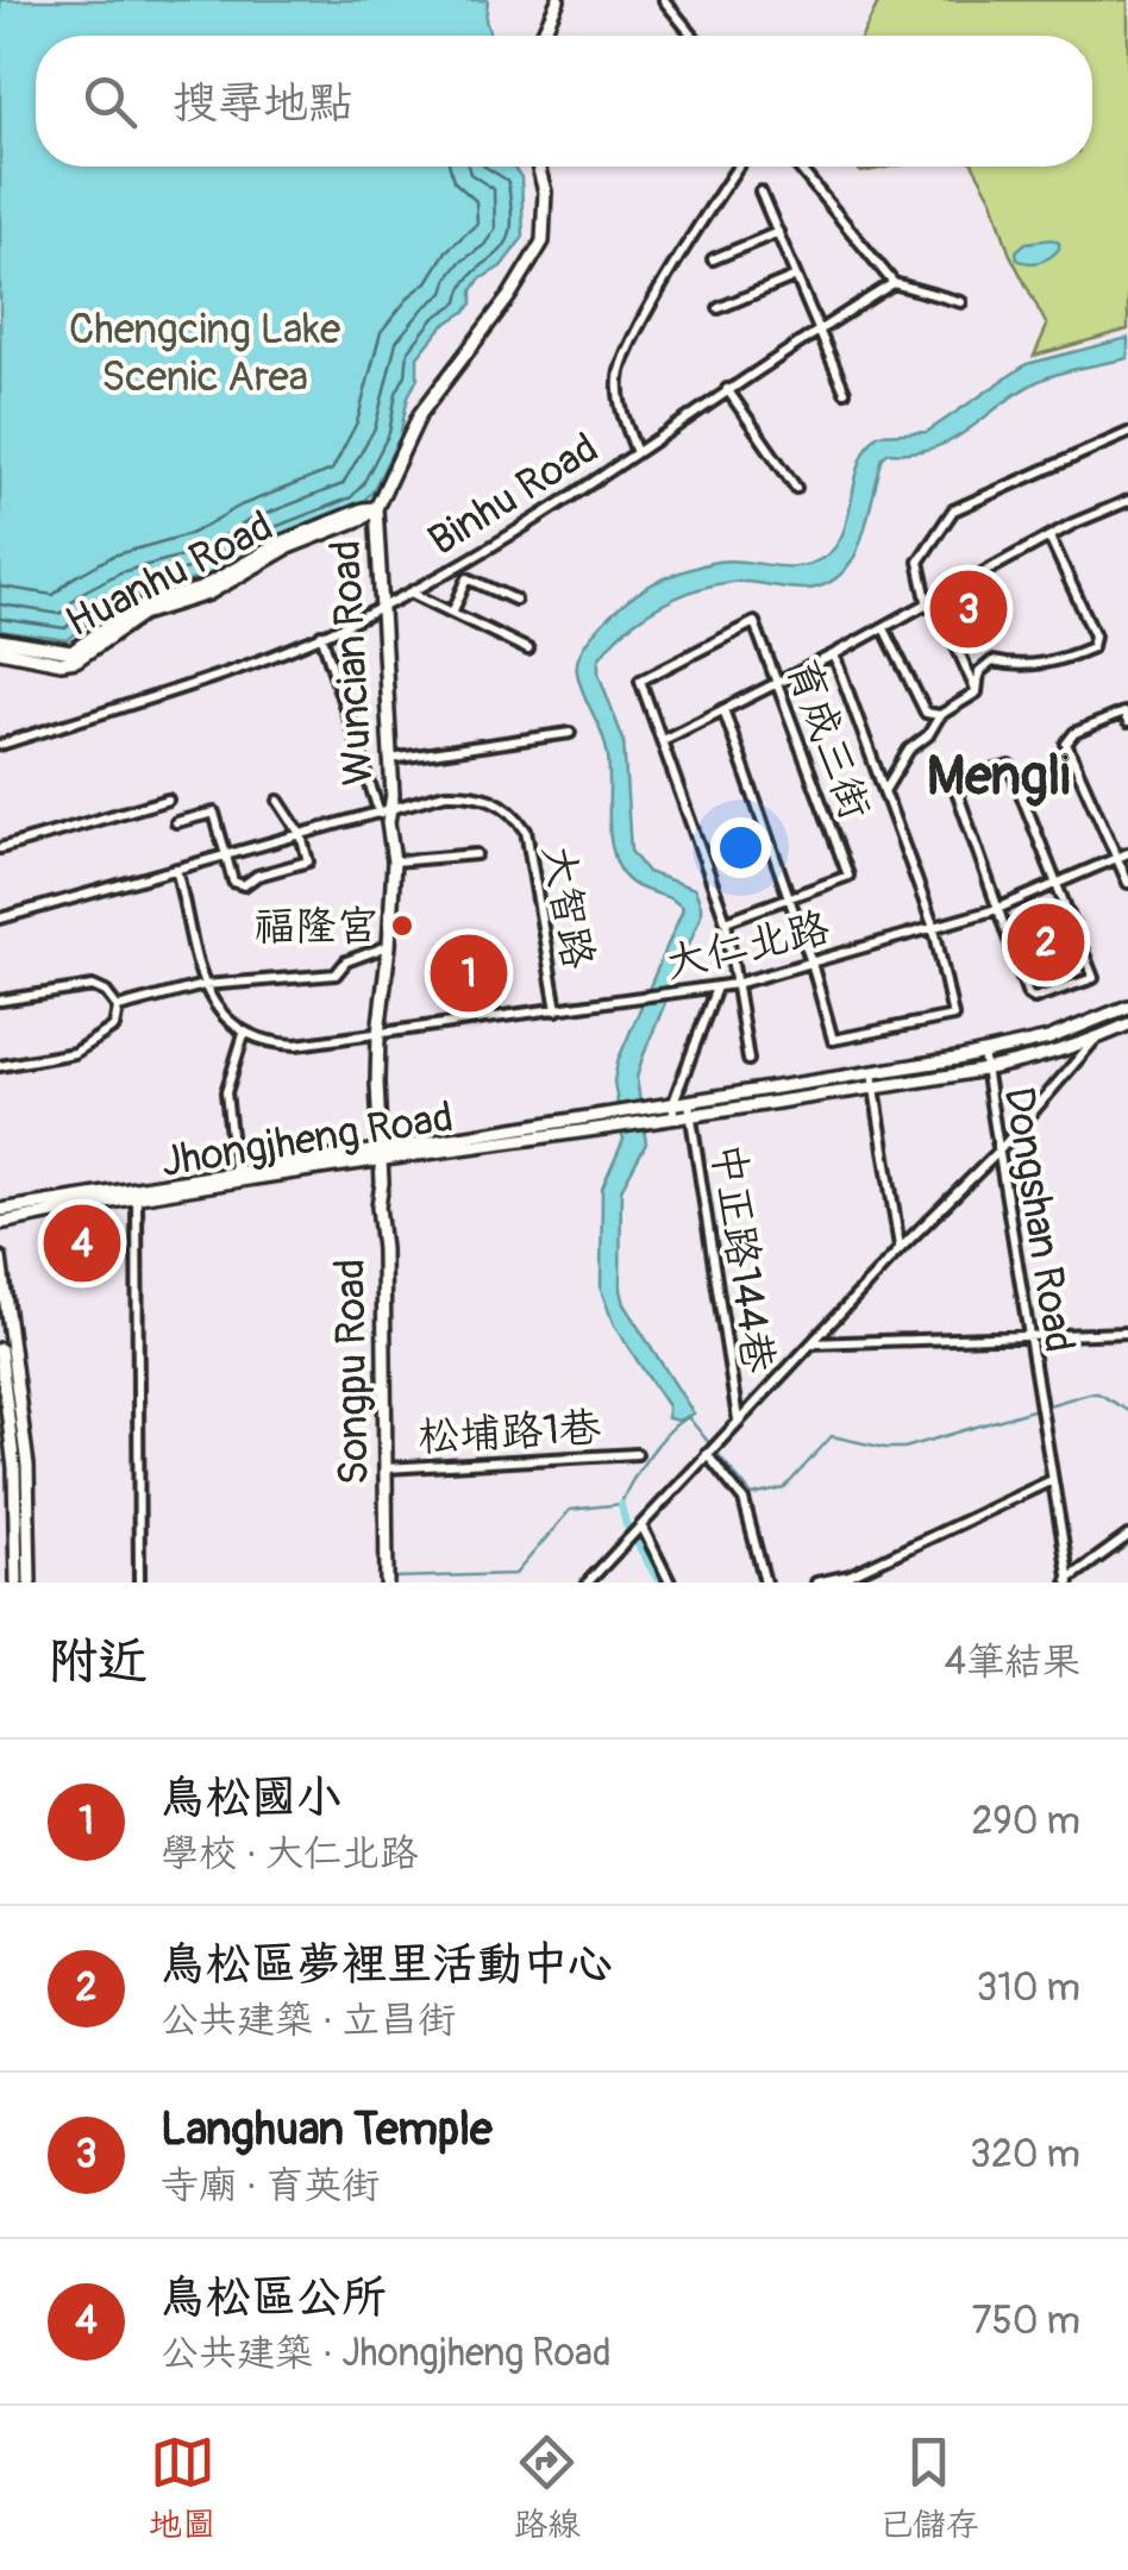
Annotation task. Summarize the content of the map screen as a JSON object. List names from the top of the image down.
{
  "streets": {
    "street": [
      "Binhu Road",
      "Huanhu Road",
      "Wuncian Road",
      "育成三街",
      "大智路",
      "大仁北路",
      "Jhongjheng Road",
      "Dongshan Road",
      "中正路144巷",
      "Songpu Road",
      "松埔路1巷"
    ]
  },
  "crossings": [
    ["Binhu Road", "Wuncian Road"],
    ["Huanhu Road", "Wuncian Road"],
    ["Wuncian Road", "大智路"],
    ["Wuncian Road", "大仁北路"],
    ["Wuncian Road", "Jhongjheng Road"],
    ["Wuncian Road", "Songpu Road"],
    ["大智路", "大仁北路"],
    ["Jhongjheng Road", "Songpu Road"],
    ["Songpu Road", "松埔路1巷"]
  ],
  "districts": ["Mengli"],
  "parks": ["Chengcing Lake Scenic Area"],
  "places": ["福隆宮"],
  "page": {
    "search": "搜尋地點",
    "pins": [
      "3",
      "2",
      "1",
      "4"
    ],
    "heading": ["附近", "4筆結果"],
    "list": [
      {
        "mark": "1",
        "name": "鳥松國小",
        "note": "學校 · 大仁北路",
        "value": "290 m"
      },
      {
        "mark": "2",
        "name": "鳥松區夢裡里活動中心",
        "note": "公共建築 · 立昌街",
        "value": "310 m"
      },
      {
        "mark": "3",
        "name": "Langhuan Temple",
        "note": "寺廟 · 育英街",
        "value": "320 m"
      },
      {
        "mark": "4",
        "name": "鳥松區公所",
        "note": "公共建築 · Jhongjheng Road",
        "value": "750 m"
      }
    ],
    "nav": ["地圖", "路線", "已儲存"]
  }
}
